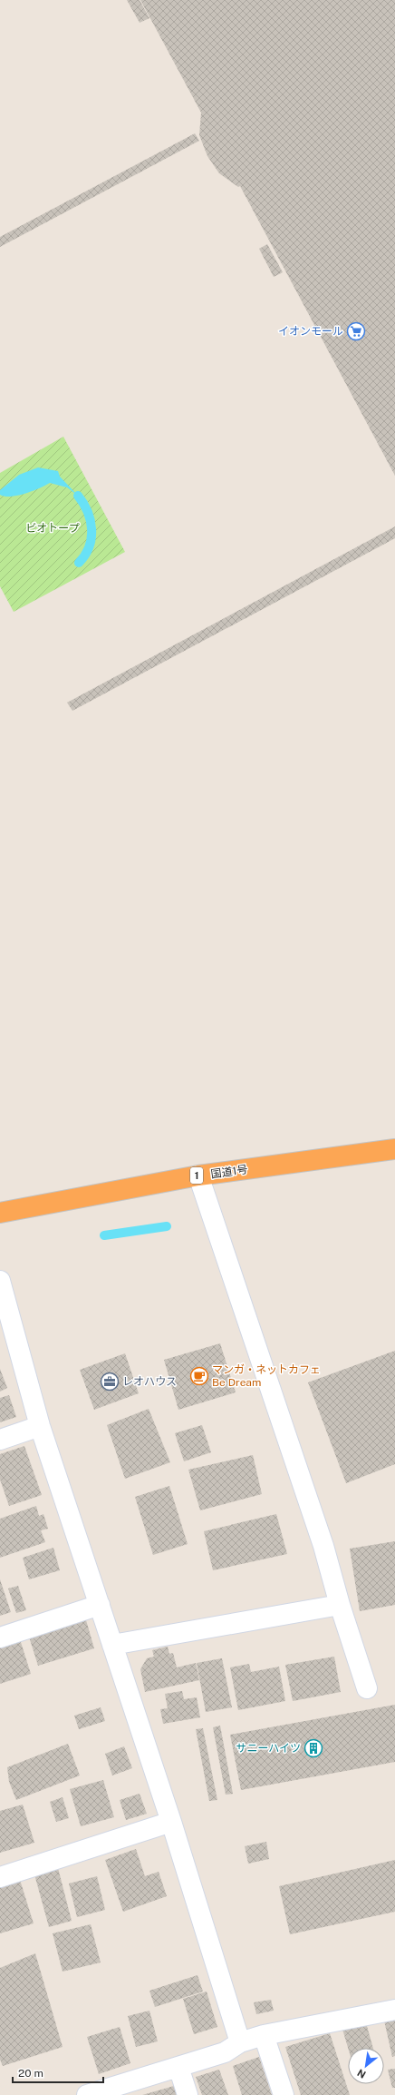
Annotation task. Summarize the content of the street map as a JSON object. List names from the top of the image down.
{
  "streets": {
    "highway": ["国道1号", "1"]
  },
  "parks": ["ビオトープ"],
  "places": {
    "supermarket": ["イオンモール"],
    "cafe": ["マンガ・ネットカフェ Be Dream"],
    "office": ["レオハウス"],
    "building": ["サニーハイツ"]
  },
  "scale_bar": "20 m",
  "north": "bottom left"
}
